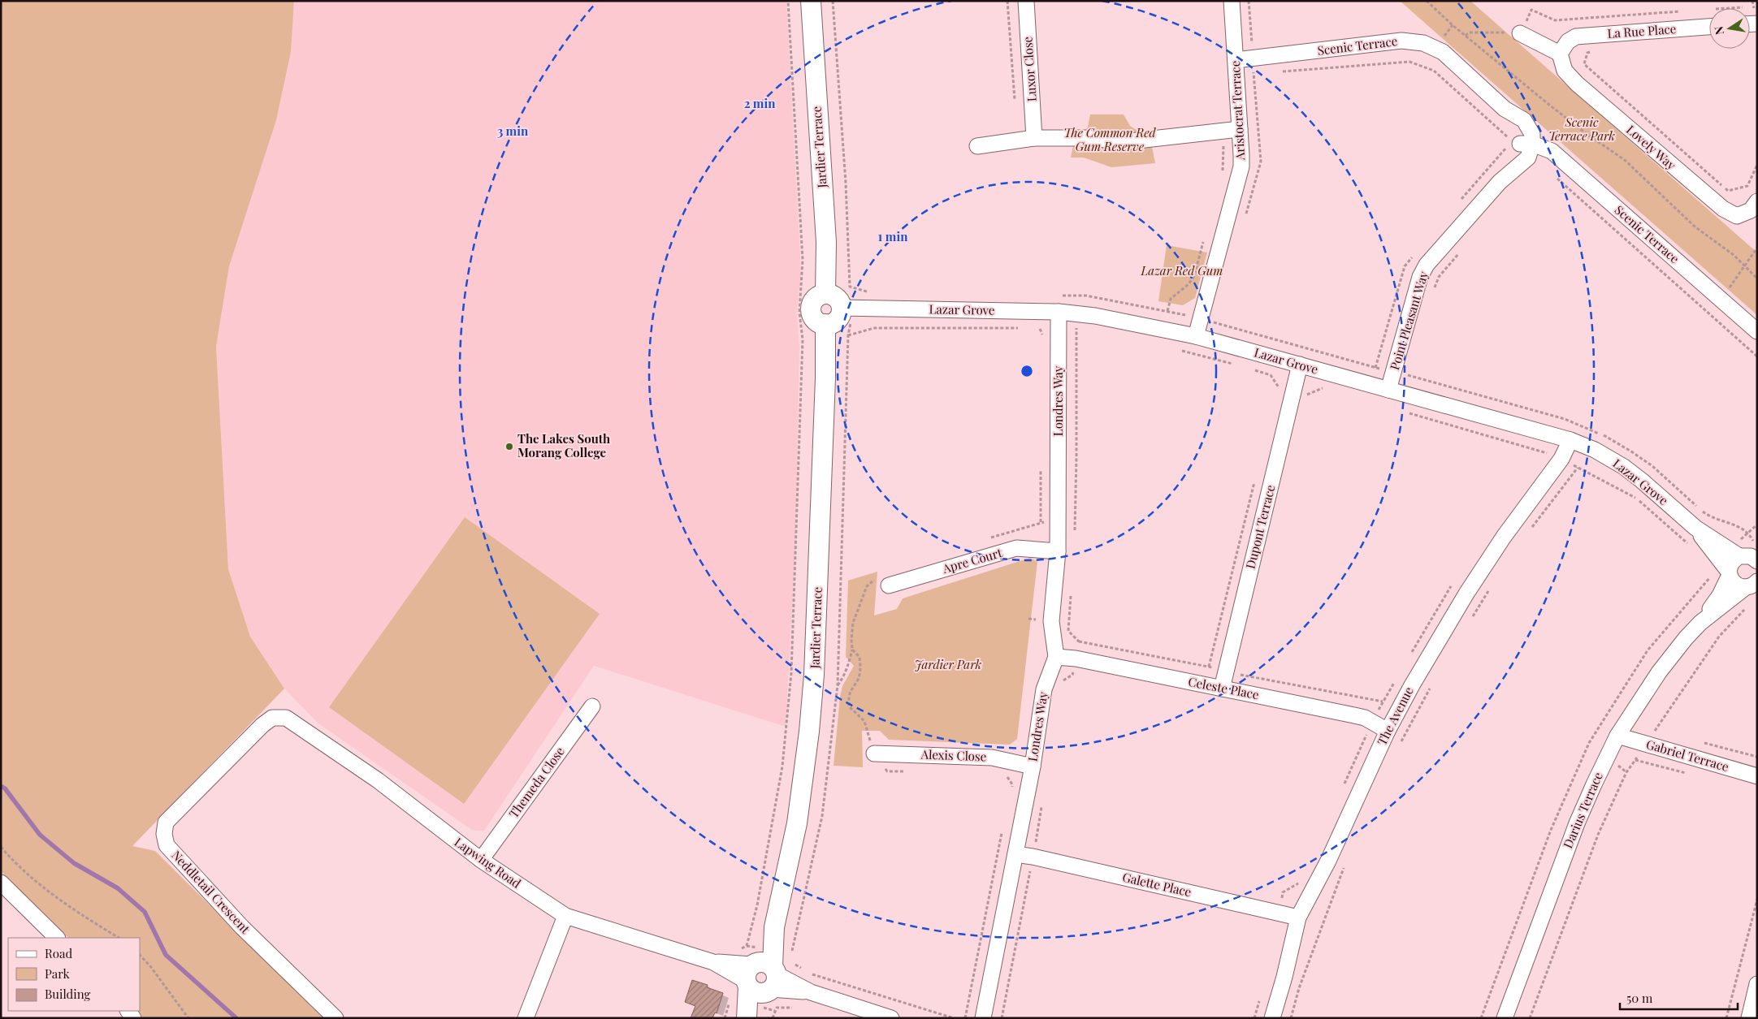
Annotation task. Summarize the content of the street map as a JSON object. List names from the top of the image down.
{
  "streets": {
    "street": [
      "La Rue Place",
      "Scenic Terrace",
      "Luxor Close",
      "Aristocrat Terrace",
      "Jardier Terrace",
      "Lovely Way",
      "Lazar Grove",
      "Point Pleasant Way",
      "Londres Way",
      "Dupont Terrace",
      "Apre Court",
      "Celeste Place",
      "The Avenue",
      "Alexis Close",
      "Gabriel Terrace",
      "Themeda Close",
      "Darius Terrace",
      "Lapwing Road",
      "Galette Place",
      "Neddletail Crescent"
    ]
  },
  "crossings": [
    ["La Rue Place", "Lovely Way"],
    ["Scenic Terrace", "Aristocrat Terrace"],
    ["Scenic Terrace", "Point Pleasant Way"],
    ["Aristocrat Terrace", "Lazar Grove"],
    ["Jardier Terrace", "Lazar Grove"],
    ["Jardier Terrace", "Lapwing Road"],
    ["Lazar Grove", "Point Pleasant Way"],
    ["Lazar Grove", "Londres Way"],
    ["Lazar Grove", "Dupont Terrace"],
    ["Lazar Grove", "The Avenue"],
    ["Lazar Grove", "Darius Terrace"],
    ["Londres Way", "Apre Court"],
    ["Londres Way", "Celeste Place"],
    ["Londres Way", "Alexis Close"],
    ["Londres Way", "Galette Place"],
    ["Dupont Terrace", "Celeste Place"],
    ["Celeste Place", "The Avenue"],
    ["The Avenue", "Galette Place"],
    ["Gabriel Terrace", "Darius Terrace"],
    ["Themeda Close", "Lapwing Road"],
    ["Lapwing Road", "Neddletail Crescent"]
  ],
  "parks": [
    "Scenic Terrace Park",
    "The Common Red Gum Reserve",
    "Lazar Red Gum",
    "Jardier Park"
  ],
  "places": ["The Lakes South Morang College"],
  "legend": ["Road", "Park", "Building"],
  "scale_bar": "50 m",
  "north": "left",
  "rings": ["2 min", "3 min", "1 min"]
}
